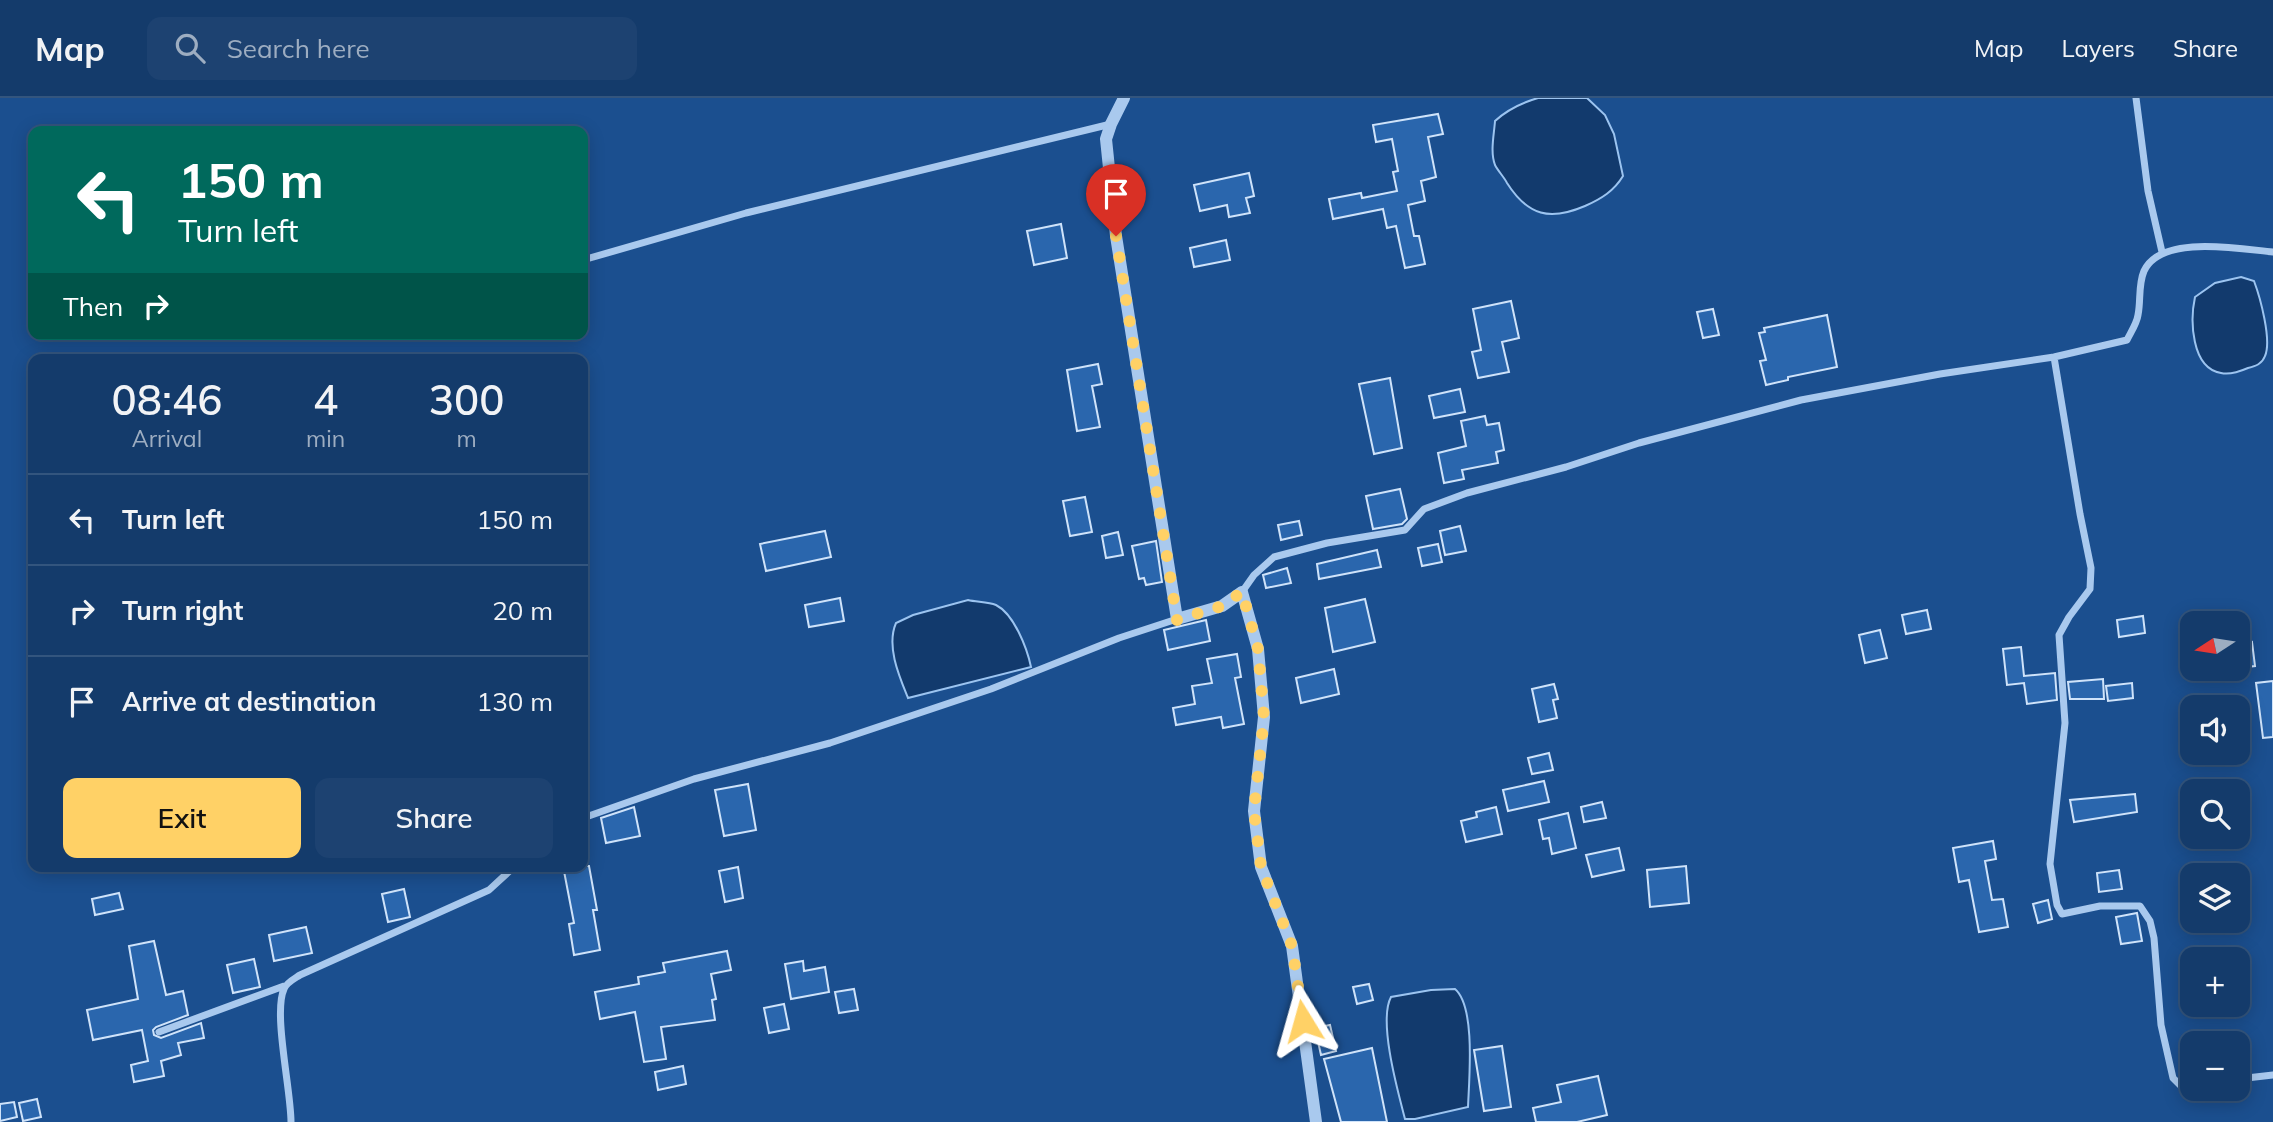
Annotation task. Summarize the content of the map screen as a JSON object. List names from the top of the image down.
{
  "north": "left",
  "page": {
    "header": "Map",
    "search": "Search here",
    "nav": ["Map", "Layers", "Share"],
    "turn": ["150 m", "Turn left"],
    "then": "Then",
    "eta": [
      "08:46",
      "Arrival",
      "4",
      "min",
      "300",
      "m"
    ],
    "list": [
      {
        "name": "Turn left",
        "value": "150 m"
      },
      {
        "name": "Turn right",
        "value": "20 m"
      },
      {
        "name": "Arrive at destination",
        "value": "130 m"
      }
    ],
    "map_buttons": ["+", "−"],
    "buttons": ["Exit", "Share"]
  }
}
